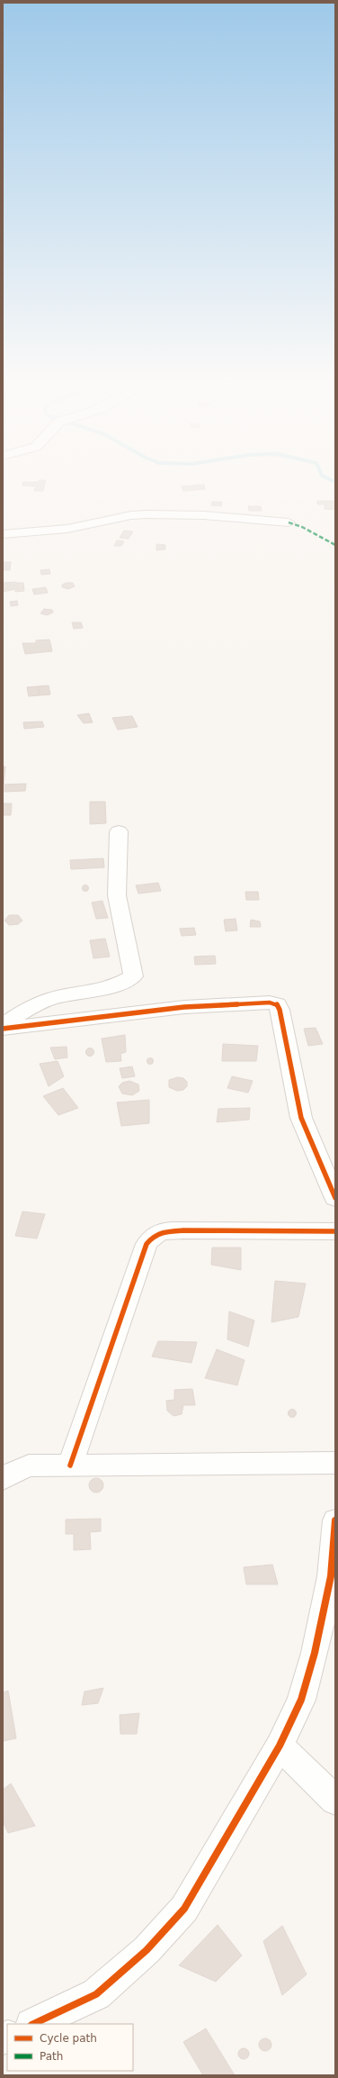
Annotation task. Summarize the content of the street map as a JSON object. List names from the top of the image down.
{
  "legend": ["Cycle path", "Path"]
}
